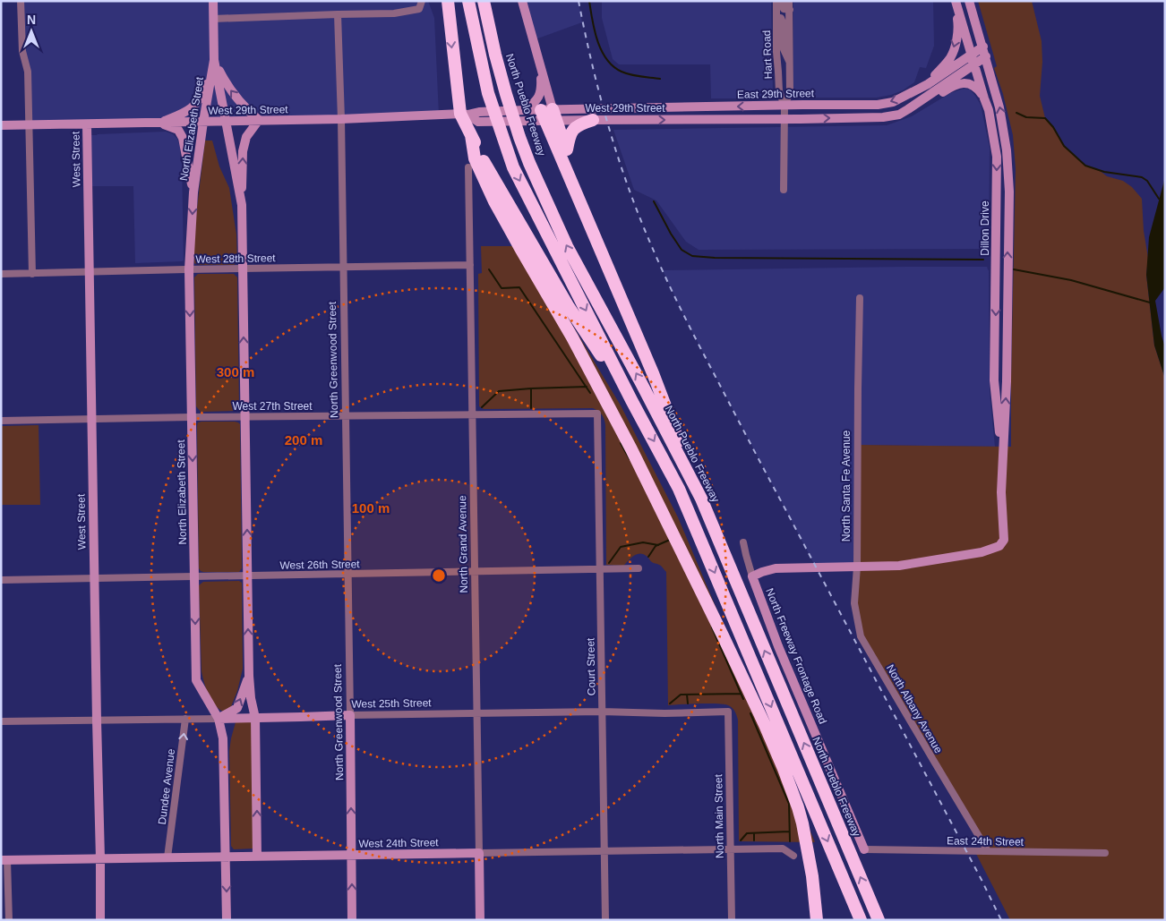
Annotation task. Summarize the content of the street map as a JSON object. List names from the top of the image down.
{
  "streets": {
    "highway": ["North Pueblo Freeway"],
    "main road": [
      "East 29th Street",
      "West 29th Street",
      "North Elizabeth Street",
      "West Street",
      "Dillon Drive",
      "North Greenwood Street",
      "North Grand Avenue",
      "North Freeway Frontage Road",
      "West 25th Street",
      "West 24th Street"
    ],
    "street": [
      "Hart Road",
      "West 28th Street",
      "West 27th Street",
      "North Santa Fe Avenue",
      "West 26th Street",
      "Court Street",
      "North Albany Avenue",
      "Dundee Avenue",
      "North Main Street",
      "East 24th Street"
    ]
  },
  "crossings": [
    ["Hart Road", "East 29th Street"],
    ["Hart Road", "West 29th Street"],
    ["East 29th Street", "West 29th Street"],
    ["East 29th Street", "Dillon Drive"],
    ["West 29th Street", "North Elizabeth Street"],
    ["West 29th Street", "West Street"],
    ["West 29th Street", "North Greenwood Street"],
    ["North Elizabeth Street", "West 28th Street"],
    ["North Elizabeth Street", "West 27th Street"],
    ["North Elizabeth Street", "West 26th Street"],
    ["North Elizabeth Street", "West 25th Street"],
    ["North Elizabeth Street", "West 24th Street"],
    ["West Street", "West 28th Street"],
    ["West Street", "West 27th Street"],
    ["West Street", "West 26th Street"],
    ["West Street", "West 25th Street"],
    ["West Street", "West 24th Street"],
    ["Dillon Drive", "North Santa Fe Avenue"],
    ["Dillon Drive", "North Albany Avenue"],
    ["West 28th Street", "North Greenwood Street"],
    ["West 28th Street", "North Grand Avenue"],
    ["North Greenwood Street", "West 27th Street"],
    ["North Greenwood Street", "West 26th Street"],
    ["North Greenwood Street", "West 25th Street"],
    ["North Greenwood Street", "West 24th Street"],
    ["West 27th Street", "North Grand Avenue"],
    ["West 27th Street", "Court Street"],
    ["North Santa Fe Avenue", "North Albany Avenue"],
    ["North Grand Avenue", "West 26th Street"],
    ["North Grand Avenue", "West 25th Street"],
    ["North Grand Avenue", "West 24th Street"],
    ["West 26th Street", "Court Street"],
    ["North Freeway Frontage Road", "East 24th Street"],
    ["Court Street", "West 25th Street"],
    ["Court Street", "West 24th Street"],
    ["West 25th Street", "Dundee Avenue"],
    ["West 25th Street", "North Main Street"],
    ["North Albany Avenue", "East 24th Street"],
    ["Dundee Avenue", "West 24th Street"],
    ["North Main Street", "West 24th Street"]
  ],
  "one_way": ["Dundee Avenue"],
  "north": "top",
  "rings": ["300 m", "200 m", "100 m"]
}
